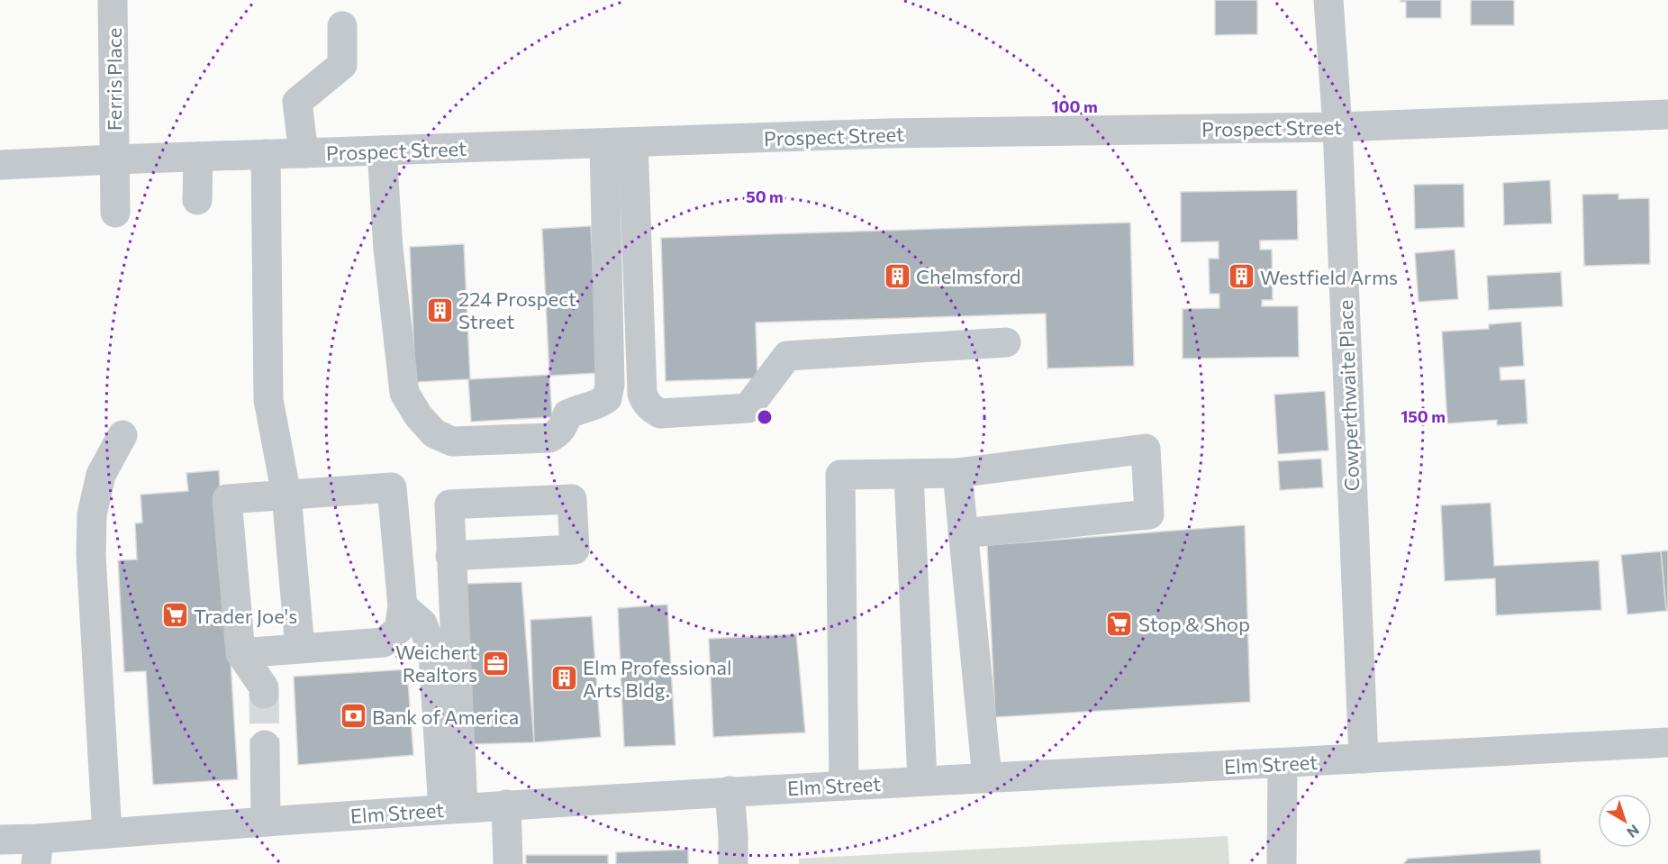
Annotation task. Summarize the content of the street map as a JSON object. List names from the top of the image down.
{
  "streets": {
    "street": [
      "Ferris Place",
      "Prospect Street",
      "Cowperthwaite Place",
      "Elm Street"
    ]
  },
  "crossings": [
    ["Ferris Place", "Prospect Street"],
    ["Prospect Street", "Cowperthwaite Place"],
    ["Cowperthwaite Place", "Elm Street"]
  ],
  "places": {
    "building": [
      "Chelmsford",
      "Westfield Arms",
      "224 Prospect Street",
      "Elm Professional Arts Bldg."
    ],
    "supermarket": ["Trader Joe's", "Stop & Shop"],
    "office": ["Weichert Realtors"],
    "bank": ["Bank of America"]
  },
  "north": "bottom right",
  "rings": ["100 m", "50 m", "150 m"]
}
